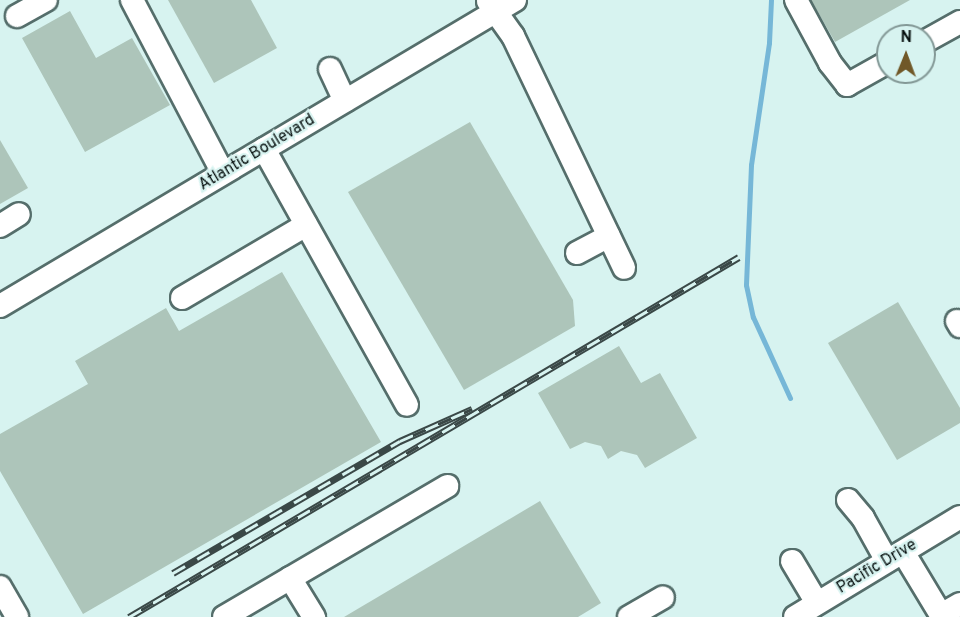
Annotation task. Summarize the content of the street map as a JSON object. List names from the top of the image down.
{
  "streets": {
    "street": ["Atlantic Boulevard", "Pacific Drive"]
  },
  "north": "top"
}
